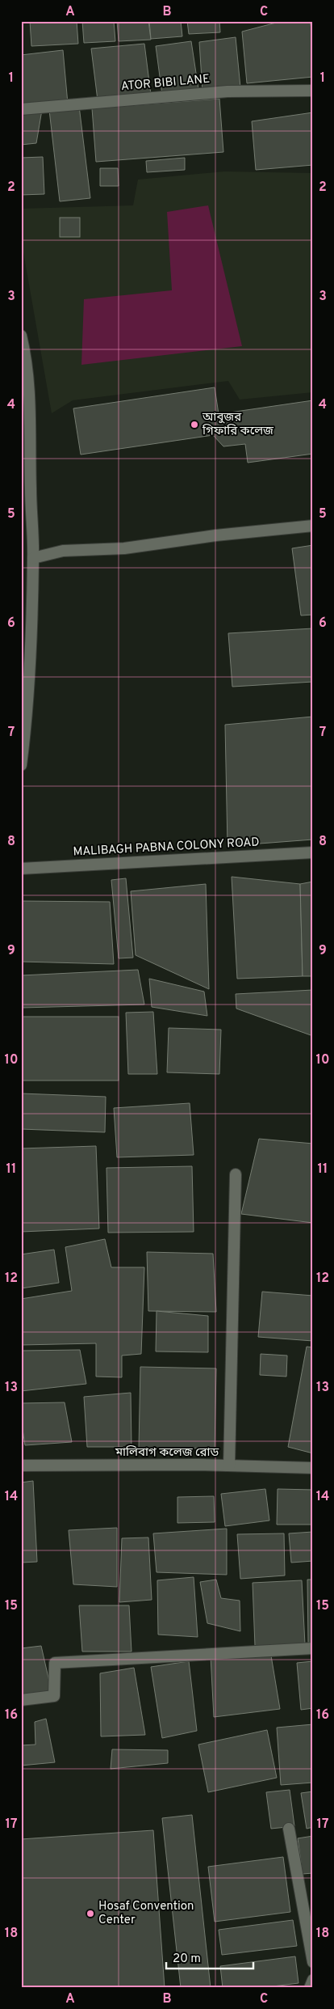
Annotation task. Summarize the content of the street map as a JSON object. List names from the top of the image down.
{
  "streets": {
    "street": ["ATOR BIBI LANE", "MALIBAGH PABNA COLONY ROAD", "মালিবাগ কলেজ রোড"]
  },
  "places": ["আবুজর গিফারি কলেজ", "Hosaf Convention Center"],
  "scale_bar": "20 m",
  "grid": {
    "columns": ["A", "B", "C"],
    "rows": [
      "1",
      "2",
      "3",
      "4",
      "5",
      "6",
      "7",
      "8",
      "9",
      "10",
      "11",
      "12",
      "13",
      "14",
      "15",
      "16",
      "17",
      "18"
    ]
  }
}
